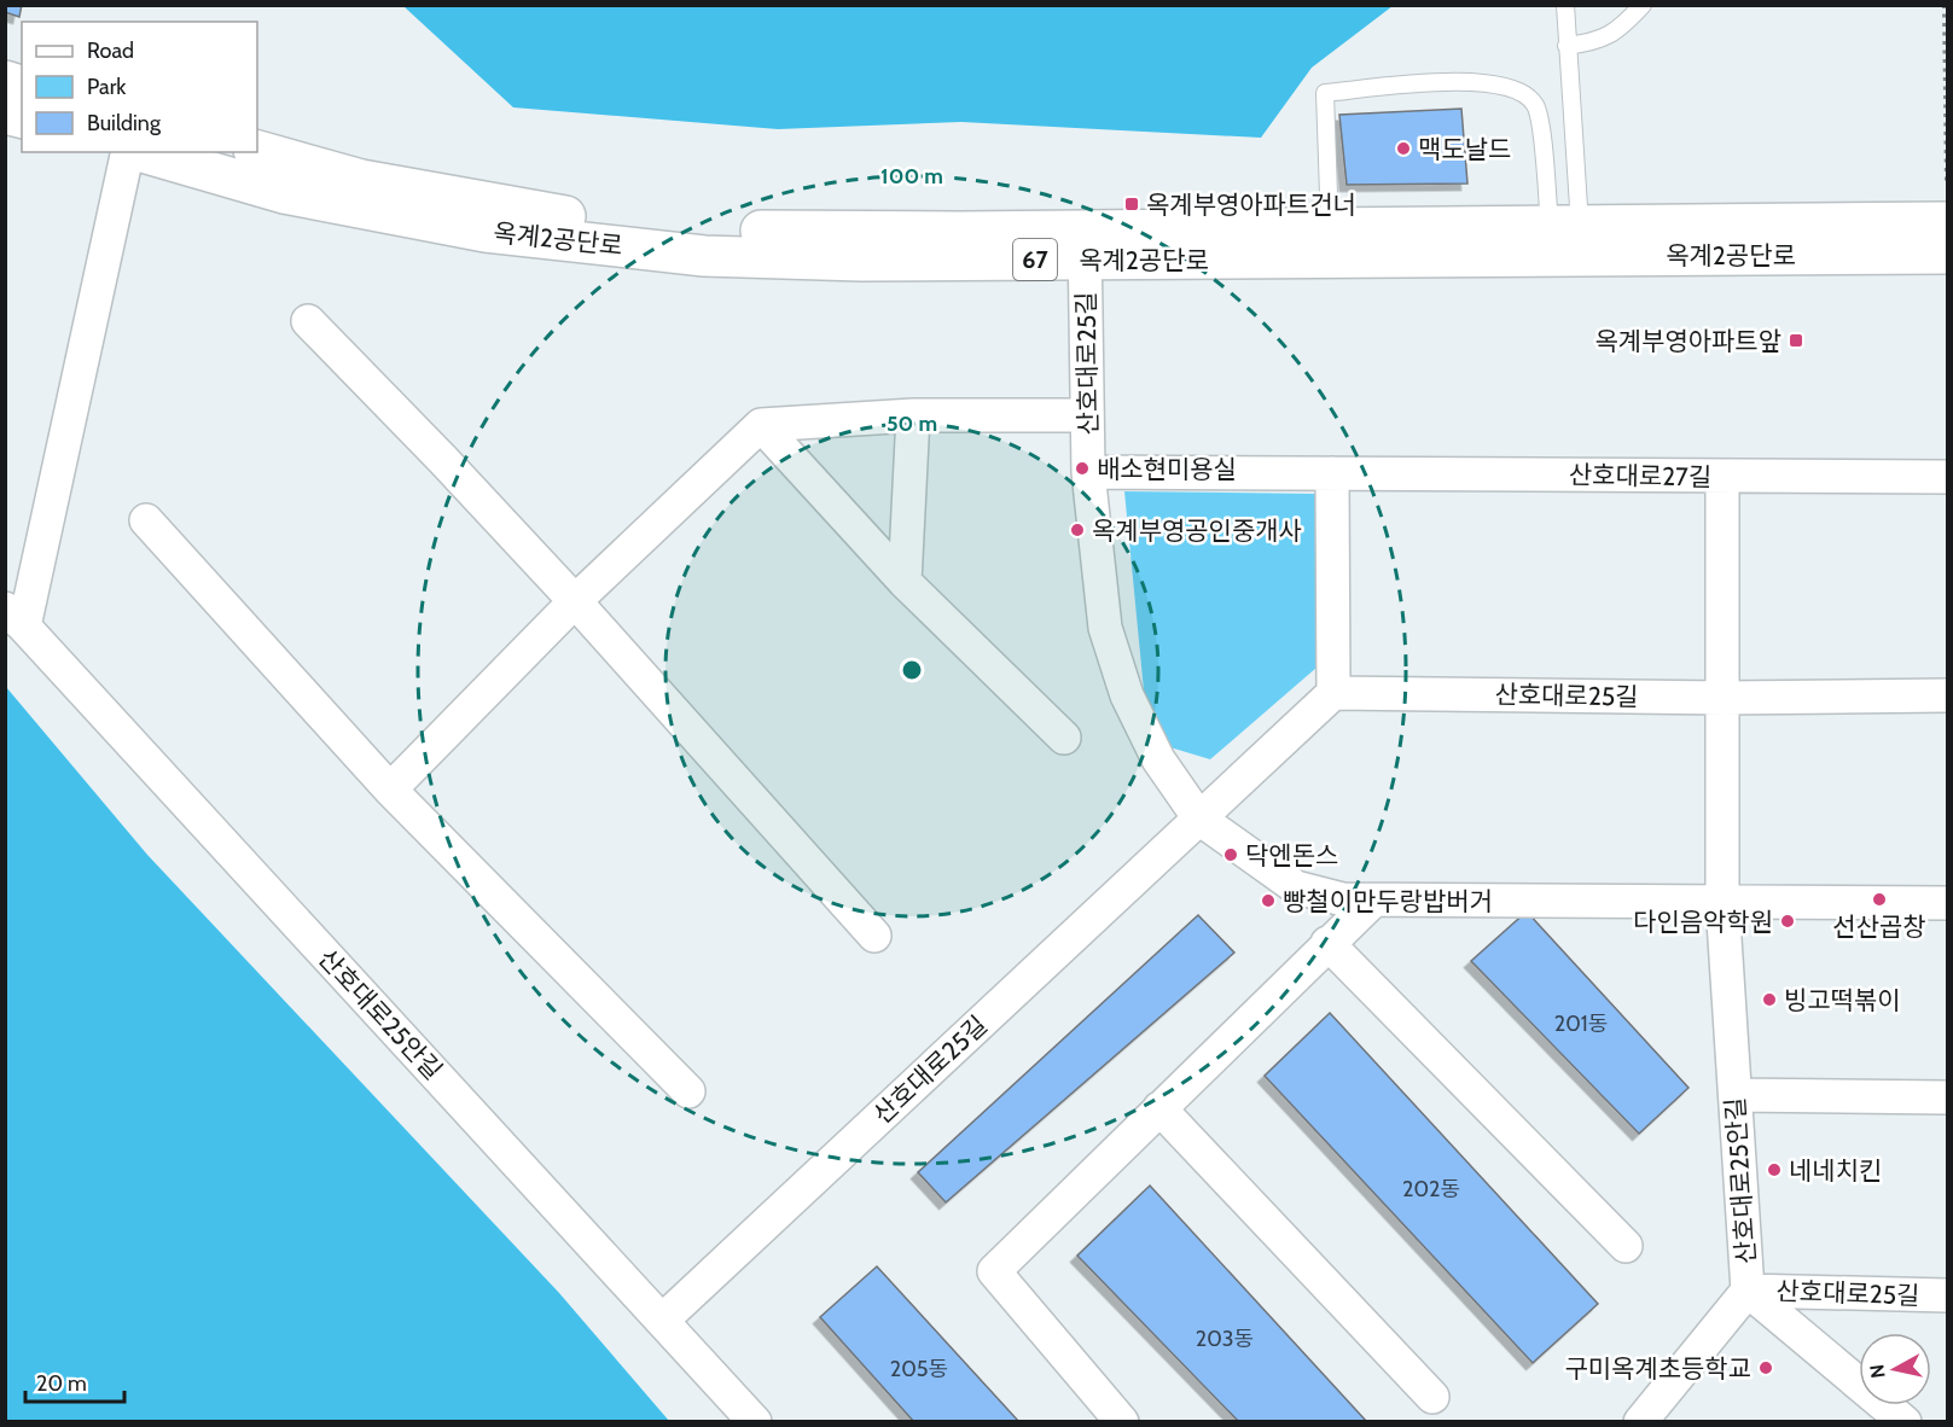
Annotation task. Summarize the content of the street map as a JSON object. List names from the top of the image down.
{
  "streets": {
    "main road": ["옥계2공단로", "67"],
    "street": ["산호대로25길", "산호대로27길", "산호대로25안길"]
  },
  "crossings": [
    ["옥계2공단로", "산호대로25길"],
    ["산호대로25길", "산호대로27길"],
    ["산호대로25길", "산호대로25안길"]
  ],
  "places": {
    "other": [
      "맥도날드",
      "배소현미용실",
      "옥계부영공인중개사",
      "닥엔돈스",
      "선산곱창",
      "빵철이만두랑밥버거",
      "다인음악학원",
      "빙고떡볶이",
      "네네치킨",
      "구미옥계초등학교"
    ],
    "transit": ["옥계부영아파트건너", "옥계부영아파트앞"]
  },
  "house_numbers": [
    "201동",
    "202동",
    "203동",
    "205동"
  ],
  "legend": ["Road", "Park", "Building"],
  "scale_bar": "20 m",
  "north": "left",
  "rings": ["100 m", "50 m"]
}
